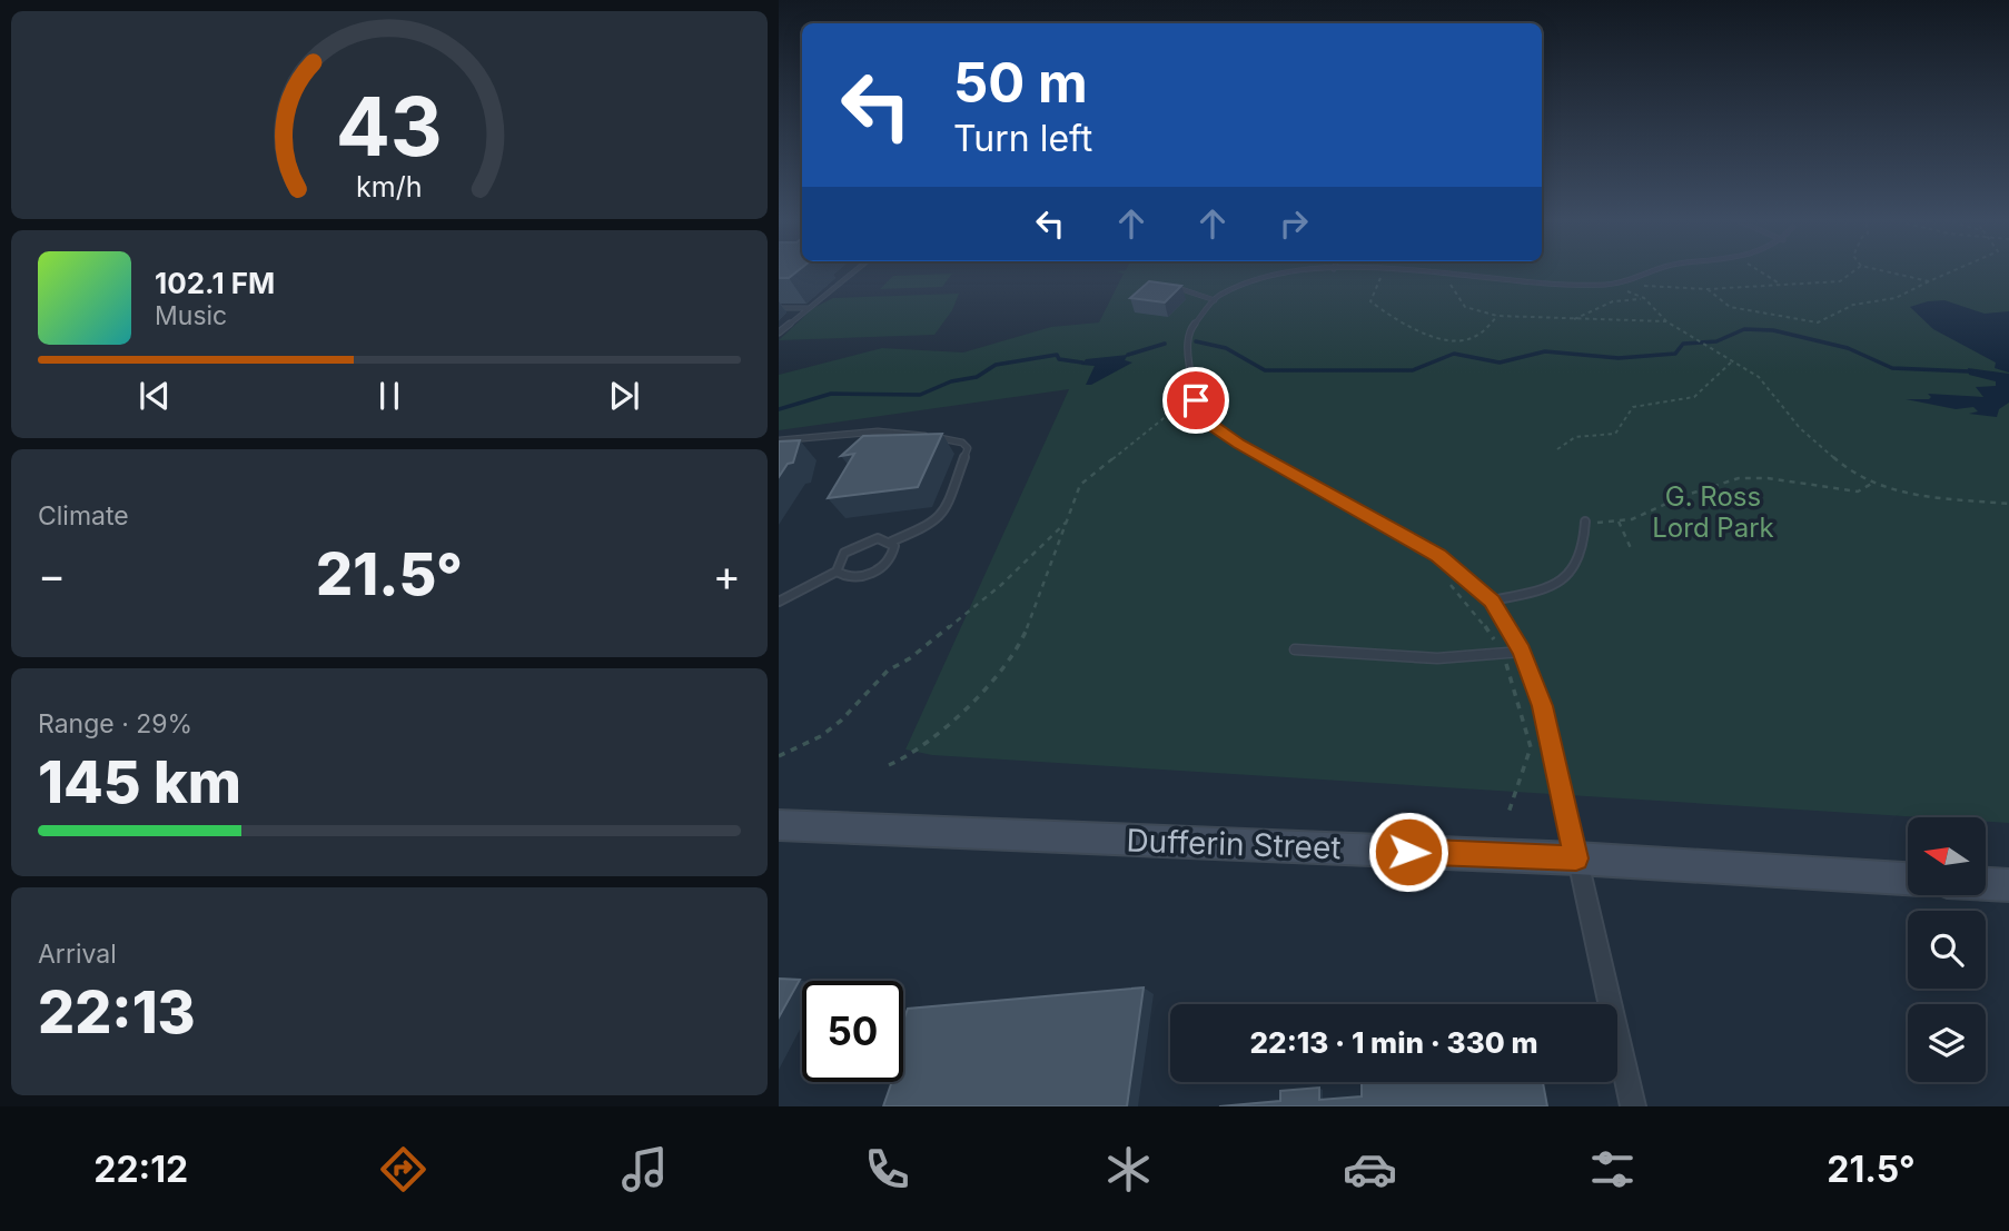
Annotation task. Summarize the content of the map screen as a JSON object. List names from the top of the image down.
{
  "streets": {
    "main road": ["Dufferin Street"]
  },
  "parks": ["G. Ross Lord Park"],
  "north": "left",
  "page": {
    "turn": ["50 m", "Turn left"],
    "song": ["102.1 FM", "Music"],
    "tile": [
      "Climate",
      ["Range · 29%", "145 km"],
      ["Arrival", "22:13"]
    ],
    "heat": ["−", "21.5°", "+"],
    "limit": "50",
    "trip": "22:13 · 1 min · 330 m",
    "tabs": ["22:12", "21.5°"],
    "gauge": ["43", "km/h"]
  }
}
